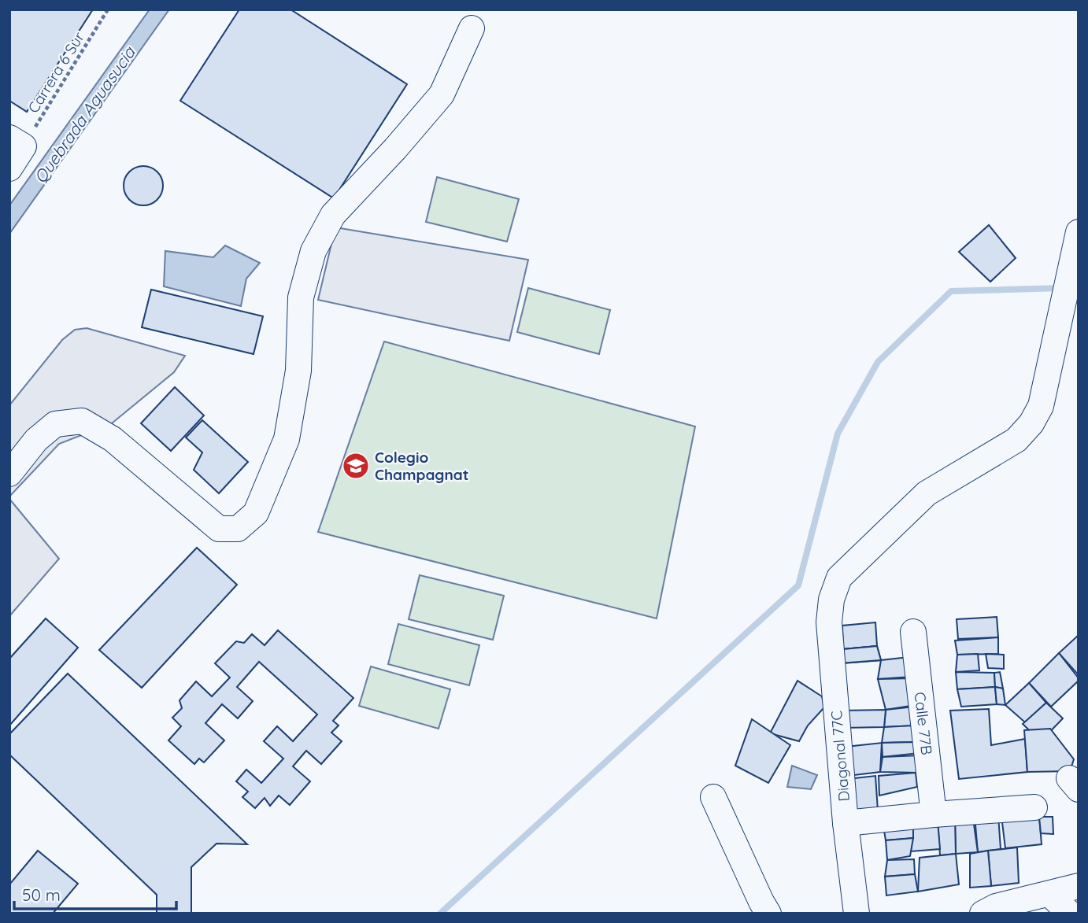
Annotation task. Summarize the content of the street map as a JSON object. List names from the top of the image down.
{
  "streets": {
    "street": ["Calle 77B", "Diagonal 77C"],
    "path": ["Carrera 6 Sur"]
  },
  "water": ["Quebrada Aguasucia"],
  "places": {
    "school or university": ["Colegio Champagnat"]
  },
  "scale_bar": "50 m"
}
